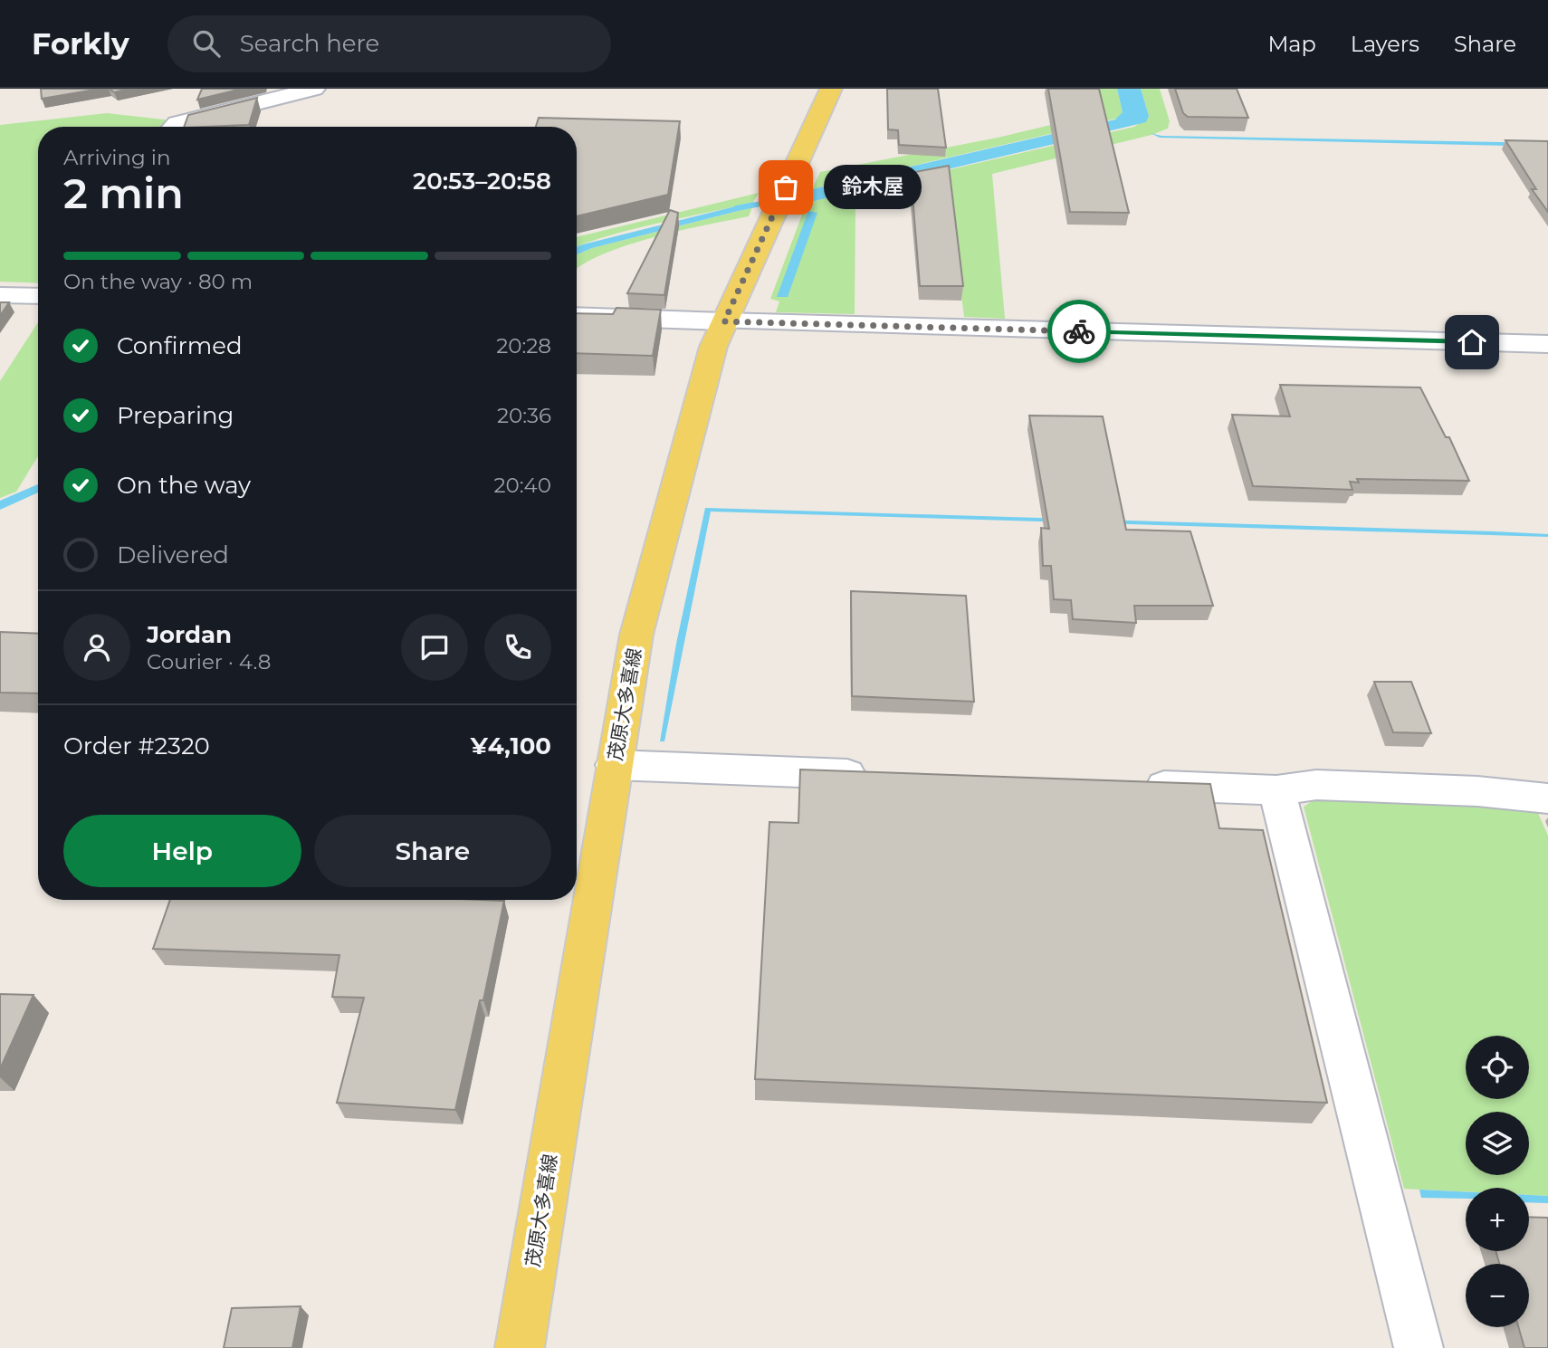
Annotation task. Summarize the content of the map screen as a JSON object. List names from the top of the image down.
{
  "streets": {
    "main road": ["茂原大多喜線"]
  },
  "places": ["鈴木屋"],
  "page": {
    "header": "Forkly",
    "search": "Search here",
    "nav": ["Map", "Layers", "Share"],
    "heading": ["2 min", "Arriving in", "20:53–20:58"],
    "panel": [
      "Jordan",
      "Courier · 4.8",
      "Order #2320",
      "¥4,100"
    ],
    "bubble": "鈴木屋",
    "bar": "On the way · 80 m",
    "list": [
      ["Confirmed", "20:28"],
      ["Preparing", "20:36"],
      ["On the way", "20:40"],
      "Delivered"
    ],
    "buttons": ["Help", "Share"],
    "map_buttons": ["+", "−"]
  }
}
